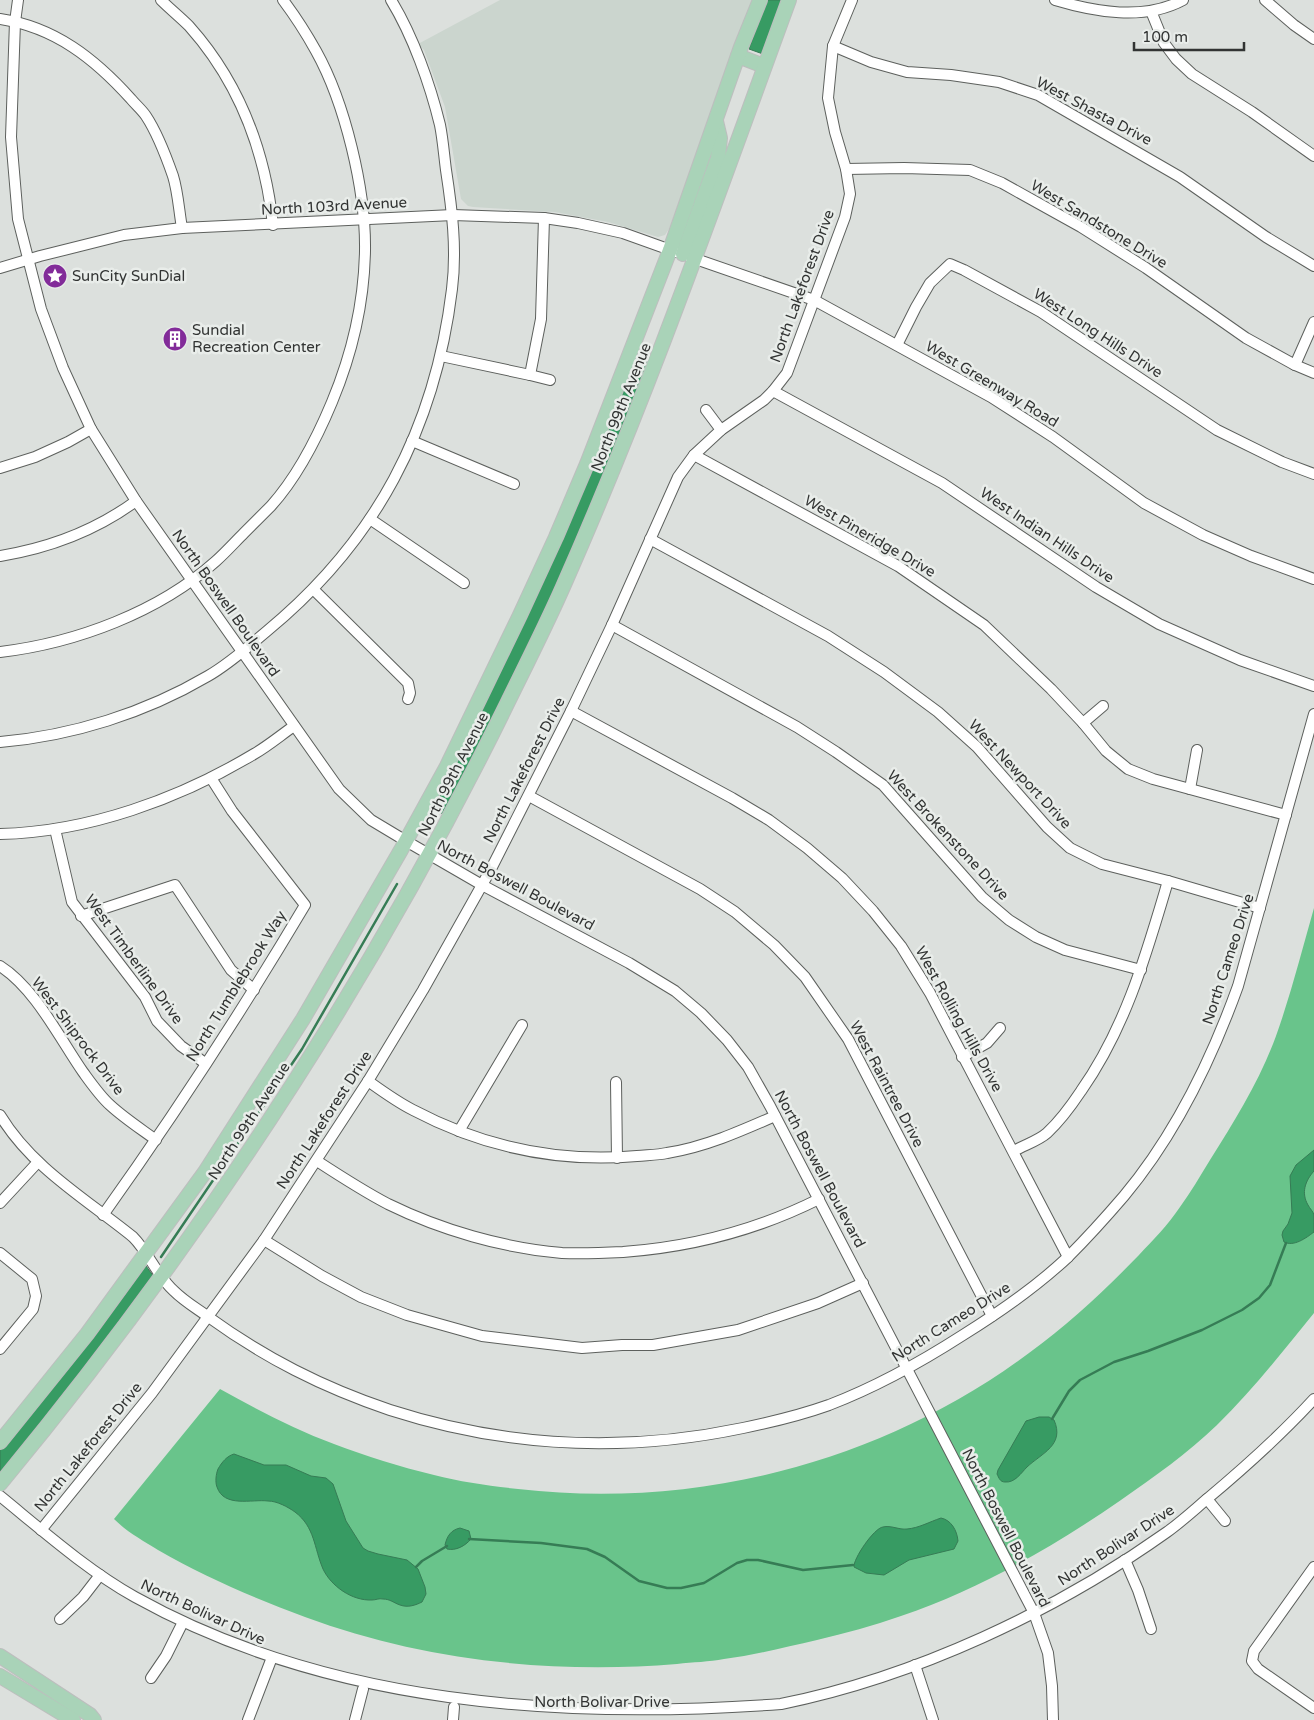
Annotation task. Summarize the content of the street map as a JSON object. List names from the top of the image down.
{
  "streets": {
    "main road": ["North 99th Avenue"],
    "street": [
      "West Shasta Drive",
      "North 103rd Avenue",
      "West Sandstone Drive",
      "North Lakeforest Drive",
      "West Long Hills Drive",
      "West Greenway Road",
      "West Indian Hills Drive",
      "West Pineridge Drive",
      "North Boswell Boulevard",
      "West Newport Drive",
      "West Brokenstone Drive",
      "West Timberline Drive",
      "North Cameo Drive",
      "North Tumblebrook Way",
      "West Rolling Hills Drive",
      "West Shiprock Drive",
      "West Raintree Drive",
      "North Bolivar Drive"
    ]
  },
  "crossings": [
    ["West Shasta Drive", "North Lakeforest Drive"],
    ["North 103rd Avenue", "West Greenway Road"],
    ["North 103rd Avenue", "North 99th Avenue"],
    ["North 103rd Avenue", "North Boswell Boulevard"],
    ["West Sandstone Drive", "North Lakeforest Drive"],
    ["North Lakeforest Drive", "West Greenway Road"],
    ["North Lakeforest Drive", "West Indian Hills Drive"],
    ["North Lakeforest Drive", "West Pineridge Drive"],
    ["North Lakeforest Drive", "North Boswell Boulevard"],
    ["North Lakeforest Drive", "West Newport Drive"],
    ["North Lakeforest Drive", "West Brokenstone Drive"],
    ["North Lakeforest Drive", "North Cameo Drive"],
    ["North Lakeforest Drive", "West Rolling Hills Drive"],
    ["North Lakeforest Drive", "West Raintree Drive"],
    ["North Lakeforest Drive", "North Bolivar Drive"],
    ["West Long Hills Drive", "West Greenway Road"],
    ["West Greenway Road", "North 99th Avenue"],
    ["North 99th Avenue", "North Boswell Boulevard"],
    ["North 99th Avenue", "North Cameo Drive"],
    ["West Pineridge Drive", "North Cameo Drive"],
    ["North Boswell Boulevard", "North Cameo Drive"],
    ["North Boswell Boulevard", "North Bolivar Drive"],
    ["West Newport Drive", "North Cameo Drive"],
    ["West Timberline Drive", "North Tumblebrook Way"],
    ["North Cameo Drive", "North Tumblebrook Way"],
    ["North Cameo Drive", "West Rolling Hills Drive"],
    ["North Cameo Drive", "West Raintree Drive"],
    ["North Tumblebrook Way", "West Shiprock Drive"]
  ],
  "places": {
    "place": ["SunCity SunDial"],
    "building": ["Sundial Recreation Center"]
  },
  "scale_bar": "100 m"
}
